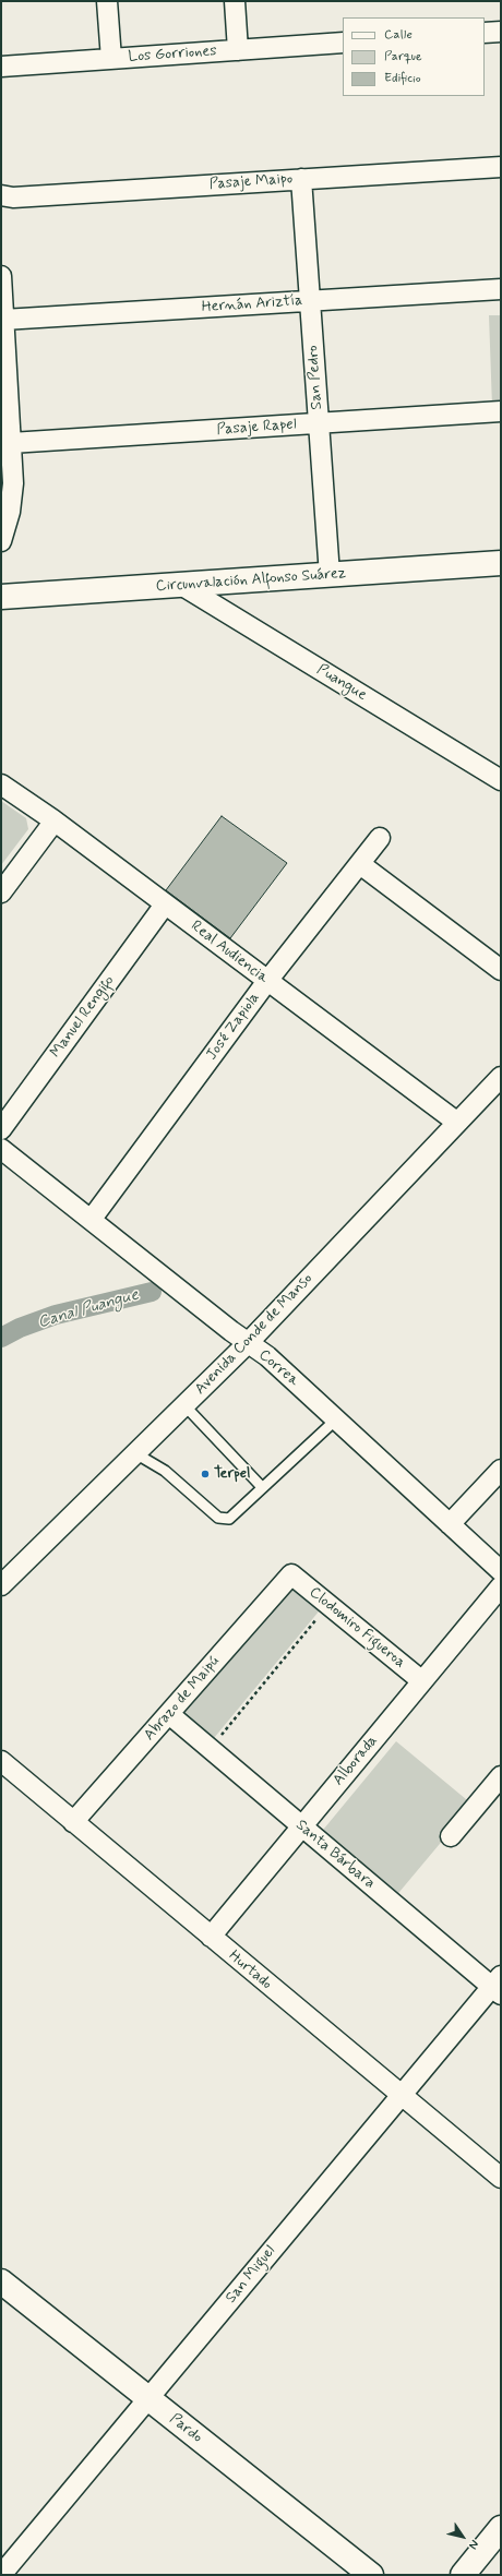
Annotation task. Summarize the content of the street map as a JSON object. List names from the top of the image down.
{
  "streets": {
    "street": [
      "Los Gorriones",
      "Pasaje Maipo",
      "Hernán Ariztía",
      "San Pedro",
      "Pasaje Rapel",
      "Circunvalación Alfonso Suárez",
      "Puangue",
      "Real Audiencia",
      "Manuel Rengifo",
      "José Zapiola",
      "Avenida Conde de Manso",
      "Correa",
      "Clodomiro Figueroa",
      "Abrazo de Maipú",
      "Alborada",
      "Santa Bárbara",
      "Hurtado",
      "San Miguel",
      "Pardo"
    ]
  },
  "crossings": [
    ["Pasaje Maipo", "San Pedro"],
    ["Hernán Ariztía", "San Pedro"],
    ["San Pedro", "Pasaje Rapel"],
    ["San Pedro", "Circunvalación Alfonso Suárez"],
    ["Circunvalación Alfonso Suárez", "Puangue"],
    ["Real Audiencia", "Manuel Rengifo"],
    ["Real Audiencia", "José Zapiola"],
    ["Real Audiencia", "Avenida Conde de Manso"],
    ["José Zapiola", "Correa"],
    ["Avenida Conde de Manso", "Correa"],
    ["Clodomiro Figueroa", "Abrazo de Maipú"],
    ["Clodomiro Figueroa", "Alborada"],
    ["Abrazo de Maipú", "Santa Bárbara"],
    ["Abrazo de Maipú", "Hurtado"],
    ["Alborada", "Santa Bárbara"],
    ["Alborada", "Hurtado"],
    ["Santa Bárbara", "San Miguel"],
    ["Hurtado", "San Miguel"],
    ["San Miguel", "Pardo"]
  ],
  "water": ["Canal Puangue"],
  "places": ["Terpel"],
  "legend": ["Calle", "Parque", "Edificio"],
  "north": "bottom right"
}
